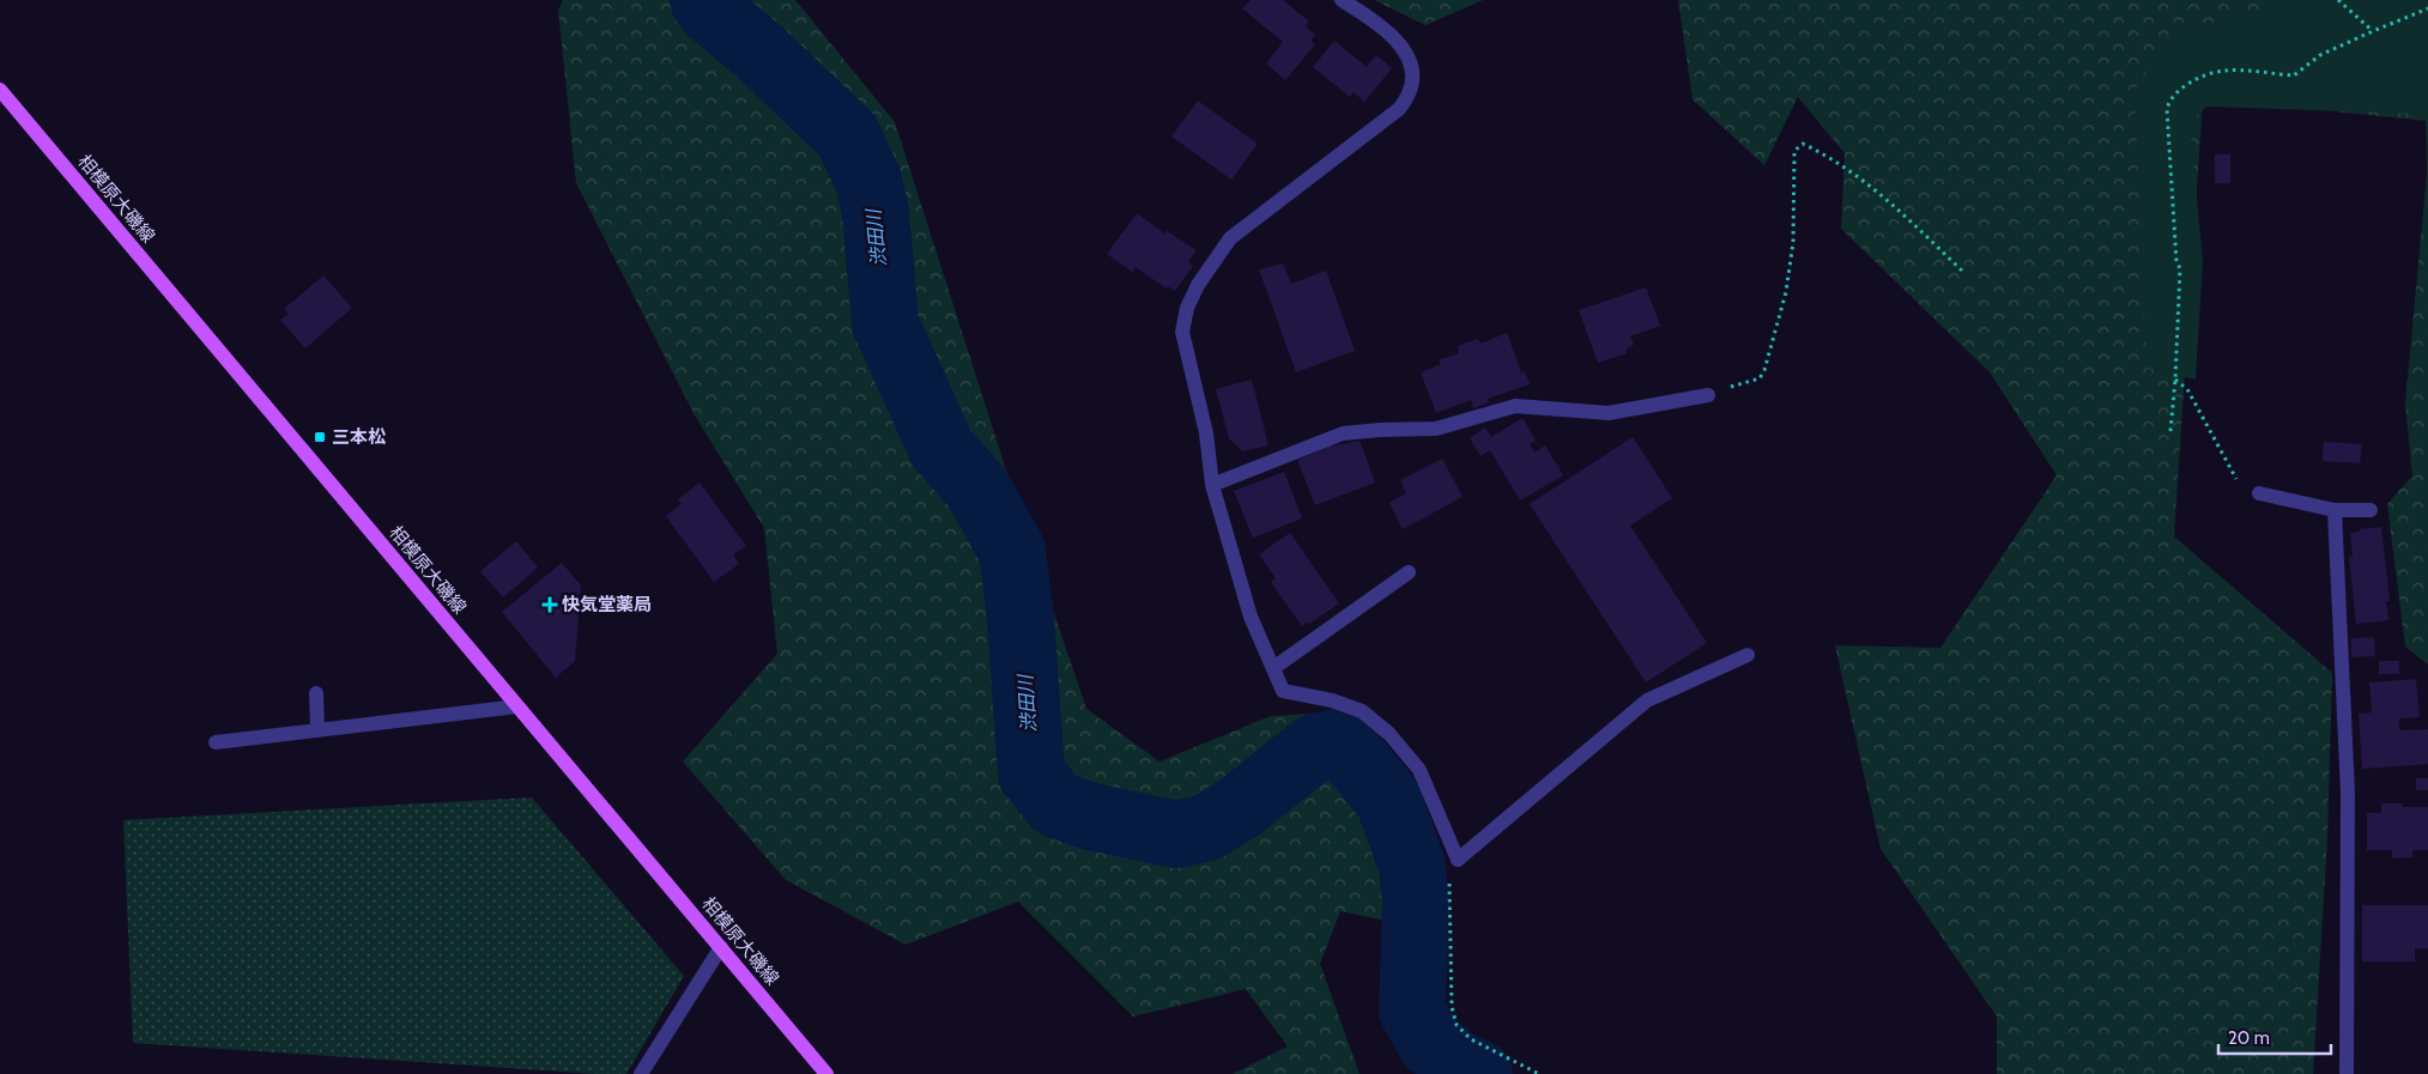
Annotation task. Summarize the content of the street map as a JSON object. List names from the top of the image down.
{
  "streets": {
    "main road": ["相模原大磯線"]
  },
  "water": ["渋田川"],
  "places": {
    "transit": ["三本松"],
    "health": ["快気堂薬局"]
  },
  "scale_bar": "20 m"
}
